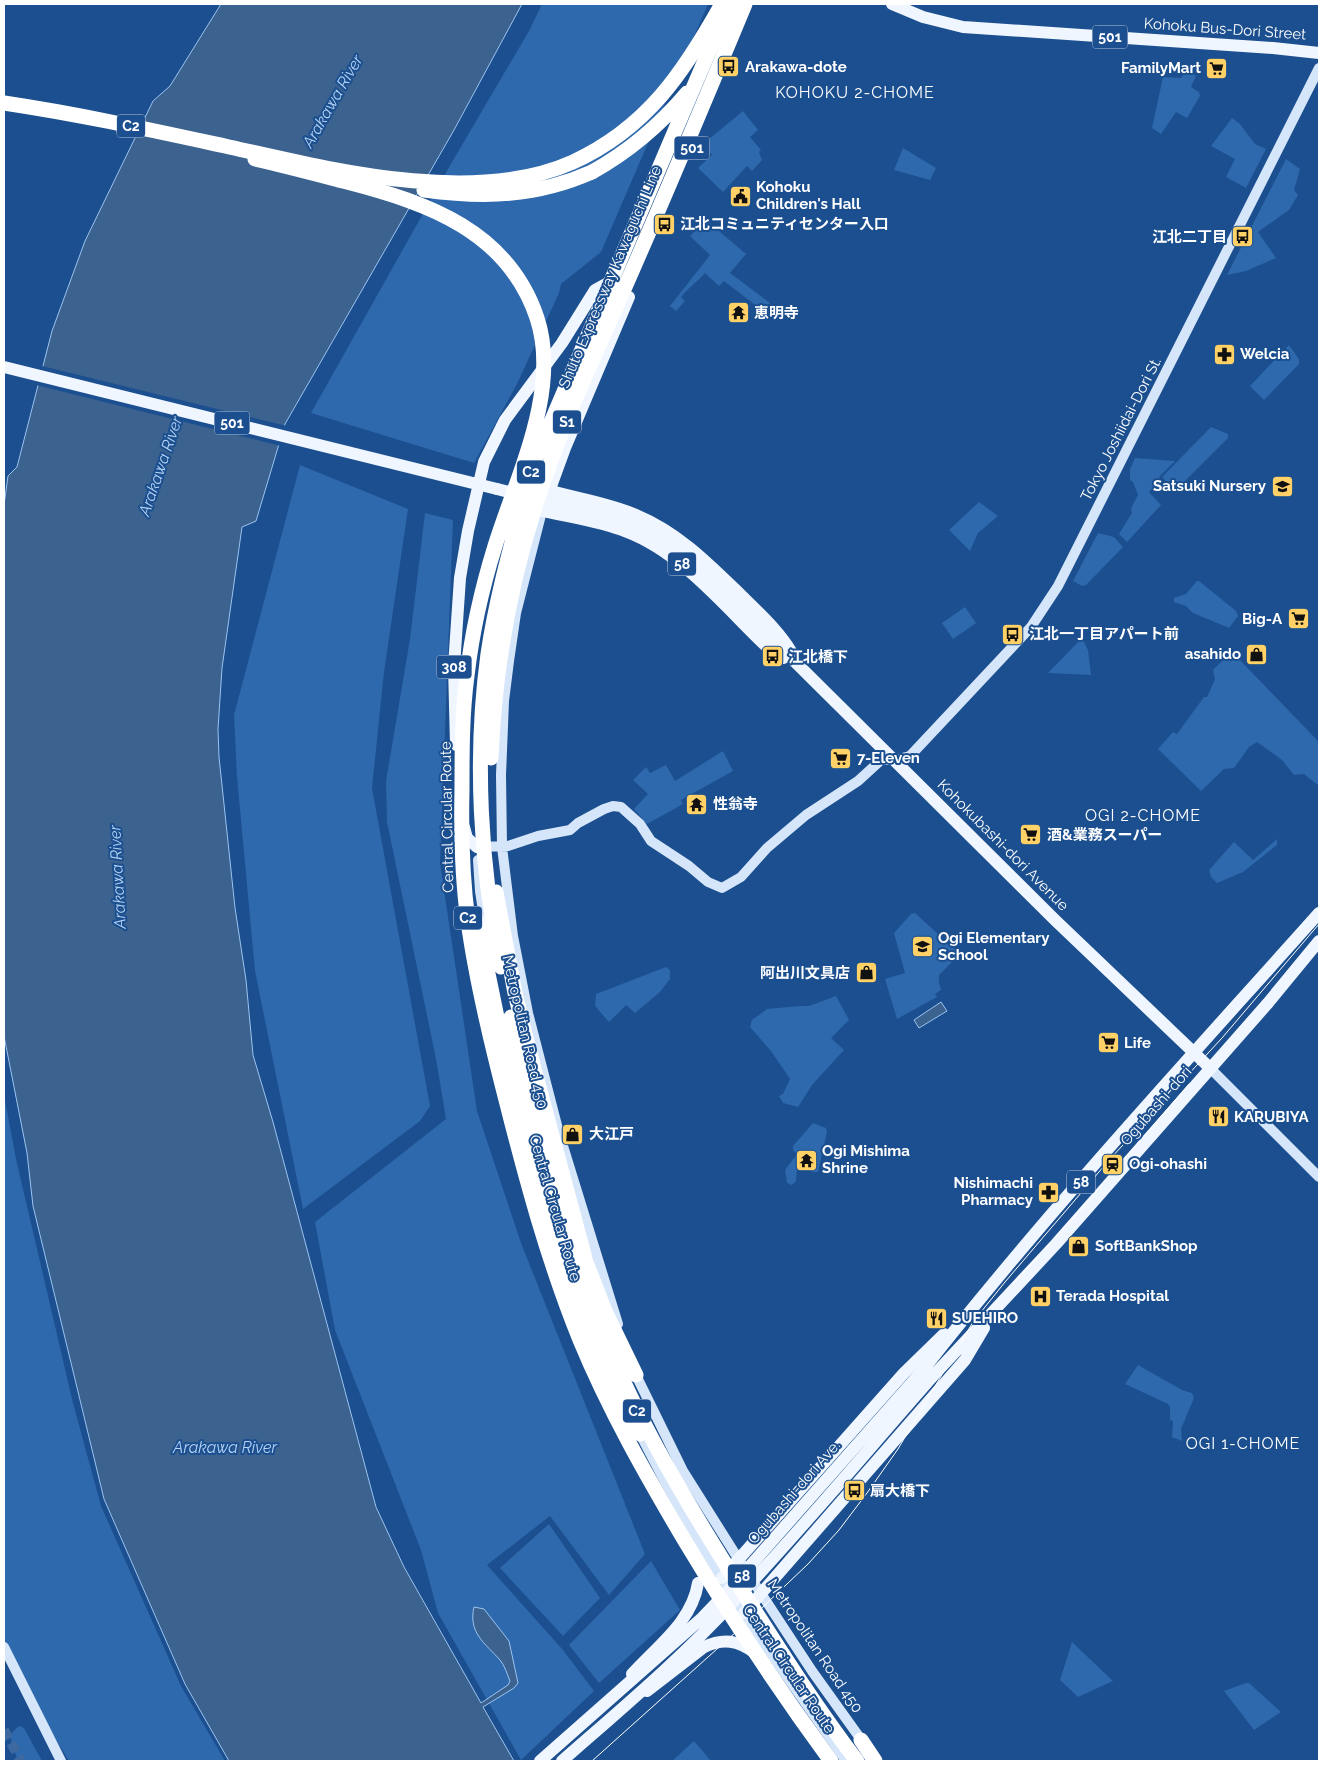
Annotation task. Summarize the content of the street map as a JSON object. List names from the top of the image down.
{
  "streets": {
    "highway": [
      "C2",
      "Shuto Expressway Kawaguchi Line",
      "S1",
      "Central Circular Route"
    ],
    "main road": [
      "Kohoku Bus-Dori Street",
      "501",
      "Tokyo Joshiidai-Dori St.",
      "58",
      "308",
      "Kohokubashi-dori Avenue",
      "Metropolitan Road 450",
      "Ogubashi-dori",
      "Ogubashi-dori Ave."
    ]
  },
  "crossings": [
    ["501", "58"],
    ["501", "Central Circular Route"],
    ["501", "Metropolitan Road 450"],
    ["Shuto Expressway Kawaguchi Line", "Central Circular Route"],
    ["Tokyo Joshiidai-Dori St.", "Kohokubashi-dori Avenue"],
    ["Tokyo Joshiidai-Dori St.", "Metropolitan Road 450"],
    ["58", "Kohokubashi-dori Avenue"],
    ["58", "Metropolitan Road 450"],
    ["308", "Kohokubashi-dori Avenue"],
    ["308", "Metropolitan Road 450"],
    ["Kohokubashi-dori Avenue", "Ogubashi-dori"],
    ["Ogubashi-dori", "Ogubashi-dori Ave."]
  ],
  "districts": ["KOHOKU 2-CHOME", "OGI 2-CHOME", "OGI 1-CHOME"],
  "water": ["Arakawa River"],
  "places": {
    "bus stop": [
      "Arakawa-dote",
      "江北コミュニティセンター入口",
      "江北二丁目",
      "江北一丁目アパート前",
      "江北橋下",
      "扇大橋下"
    ],
    "supermarket": [
      "FamilyMart",
      "Big-A",
      "7-Eleven",
      "酒&業務スーパー",
      "Life"
    ],
    "public building": ["Kohoku Children's Hall"],
    "temple": ["恵明寺", "性翁寺", "Ogi Mishima Shrine"],
    "pharmacy": ["Welcia", "Nishimachi Pharmacy"],
    "school or university": ["Satsuki Nursery", "Ogi Elementary School"],
    "shop": [
      "asahido",
      "阿出川文具店",
      "大江戸",
      "SoftBankShop"
    ],
    "restaurant": ["KARUBIYA", "SUEHIRO"],
    "station": ["Ogi-ohashi"],
    "hospital": ["Terada Hospital"]
  }
}
